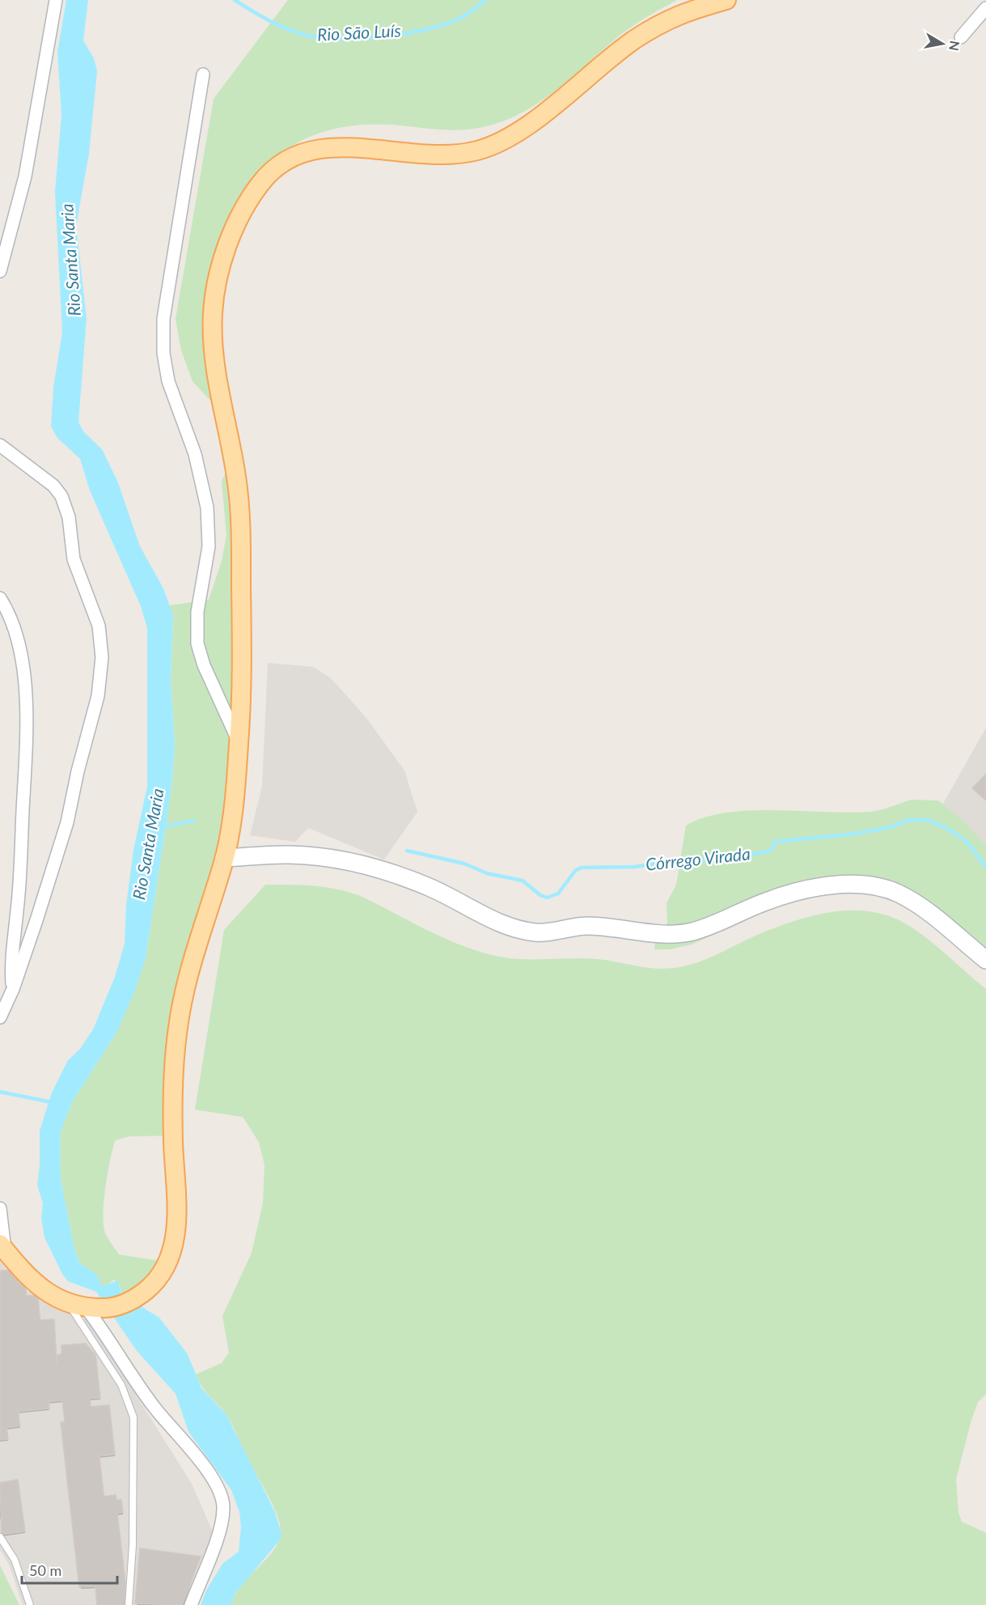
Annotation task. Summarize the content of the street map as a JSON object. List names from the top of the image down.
{
  "water": ["Rio São Luís", "Rio Santa Maria", "Córrego Virada"],
  "scale_bar": "50 m",
  "north": "right"
}
